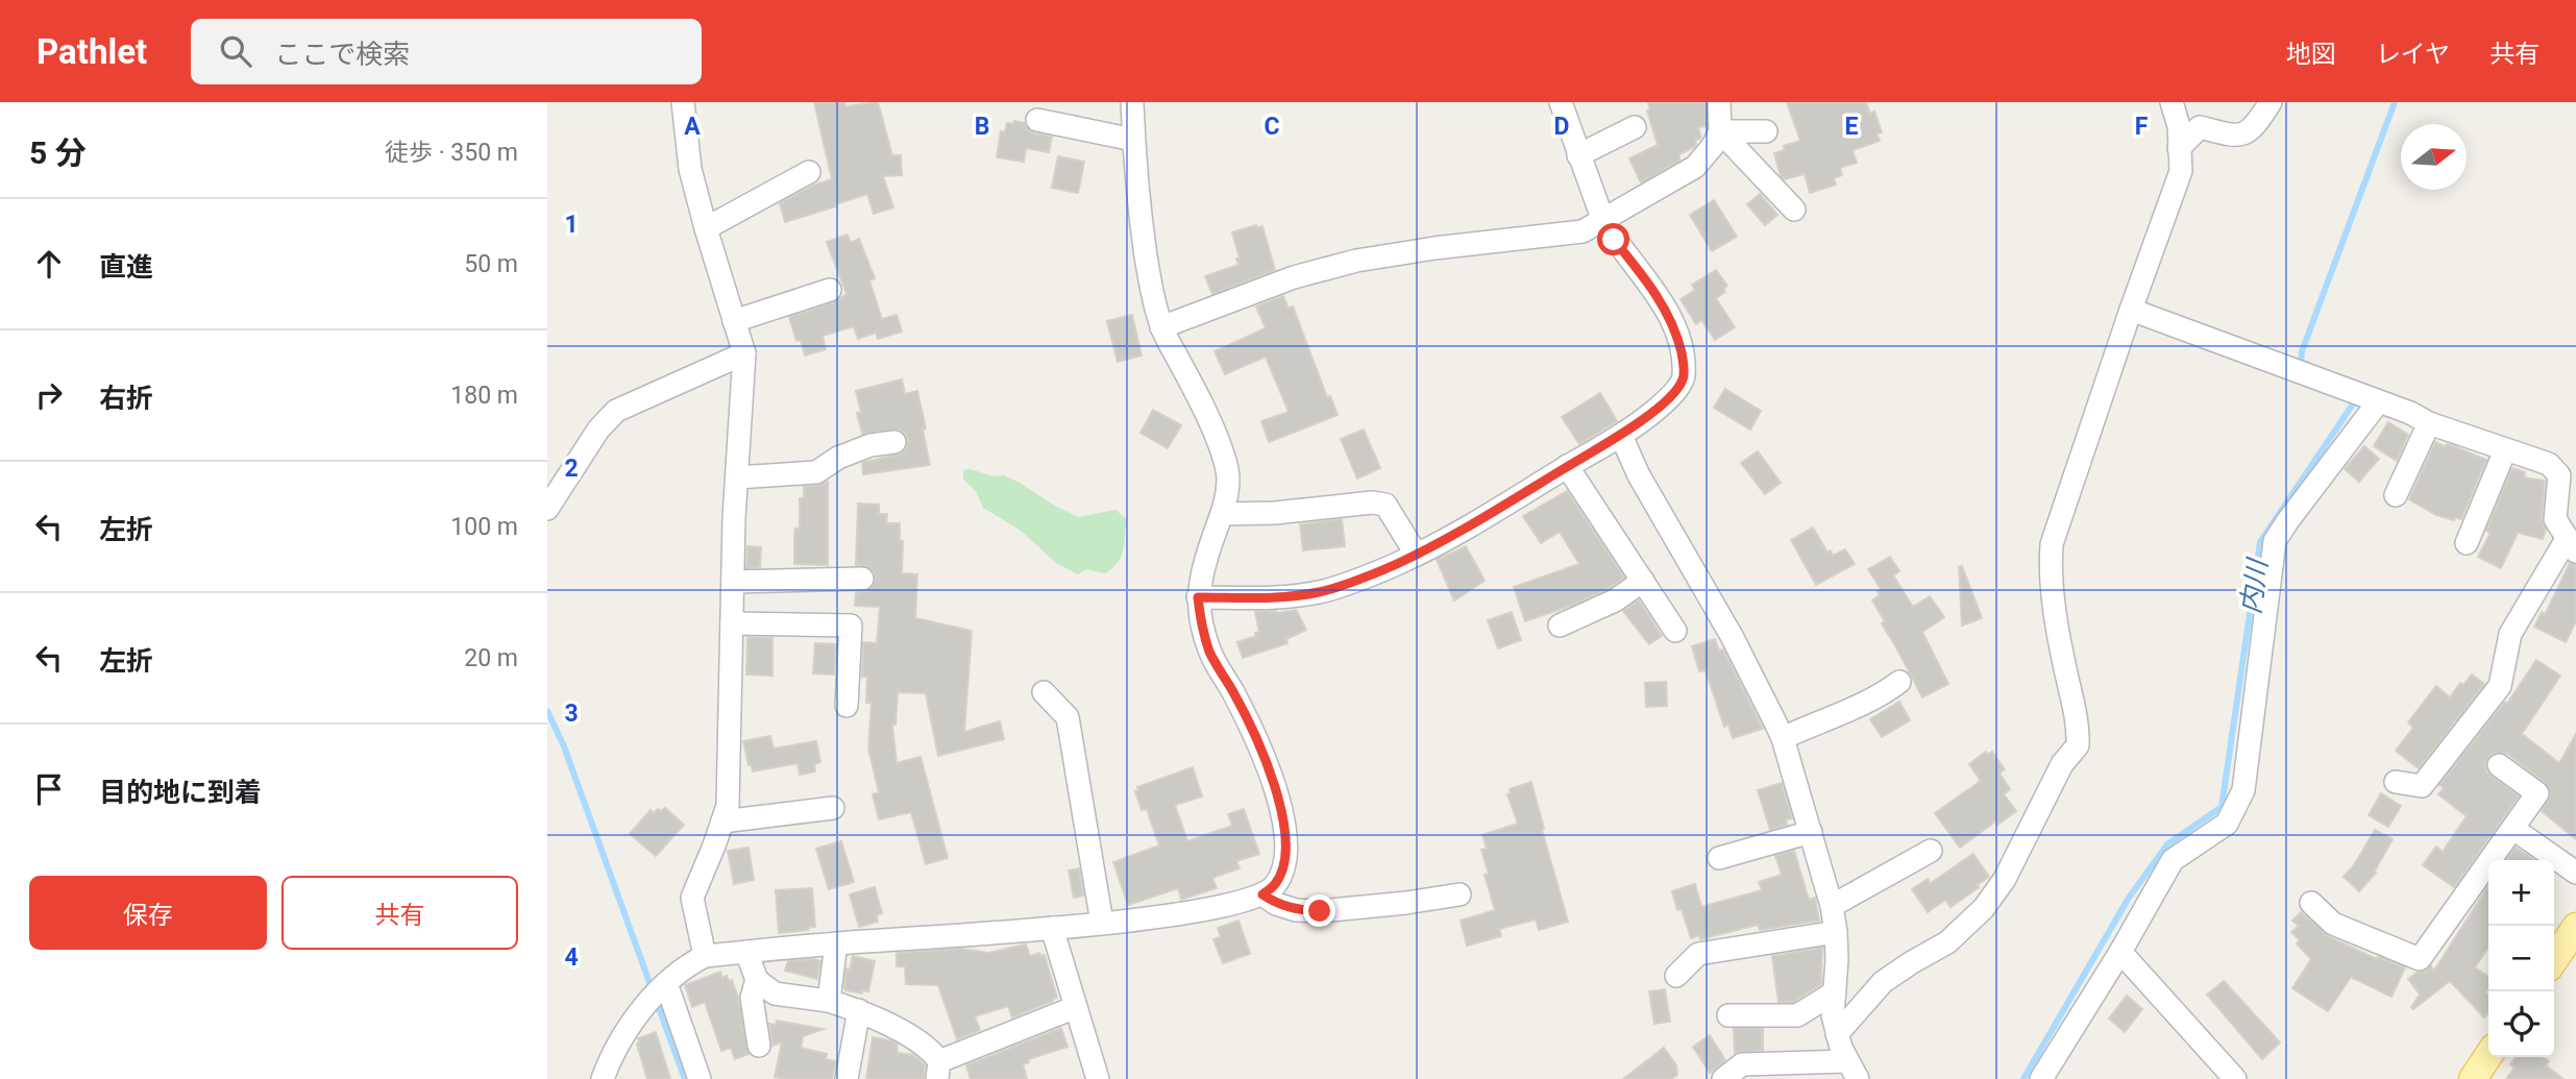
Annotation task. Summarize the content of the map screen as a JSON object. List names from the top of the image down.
{
  "water": ["内川"],
  "north": "right",
  "page": {
    "header": "Pathlet",
    "search": "ここで検索",
    "nav": ["地図", "レイヤ", "共有"],
    "heading": ["5 分", "徒歩 · 350 m"],
    "list": [
      ["直進", "50 m"],
      ["右折", "180 m"],
      ["左折", "100 m"],
      ["左折", "20 m"],
      "目的地に到着"
    ],
    "buttons": ["保存", "共有"],
    "map_buttons": ["+", "−"]
  },
  "grid": {
    "columns": [
      "A",
      "B",
      "C",
      "D",
      "E",
      "F"
    ],
    "rows": [
      "1",
      "2",
      "3",
      "4"
    ]
  }
}
